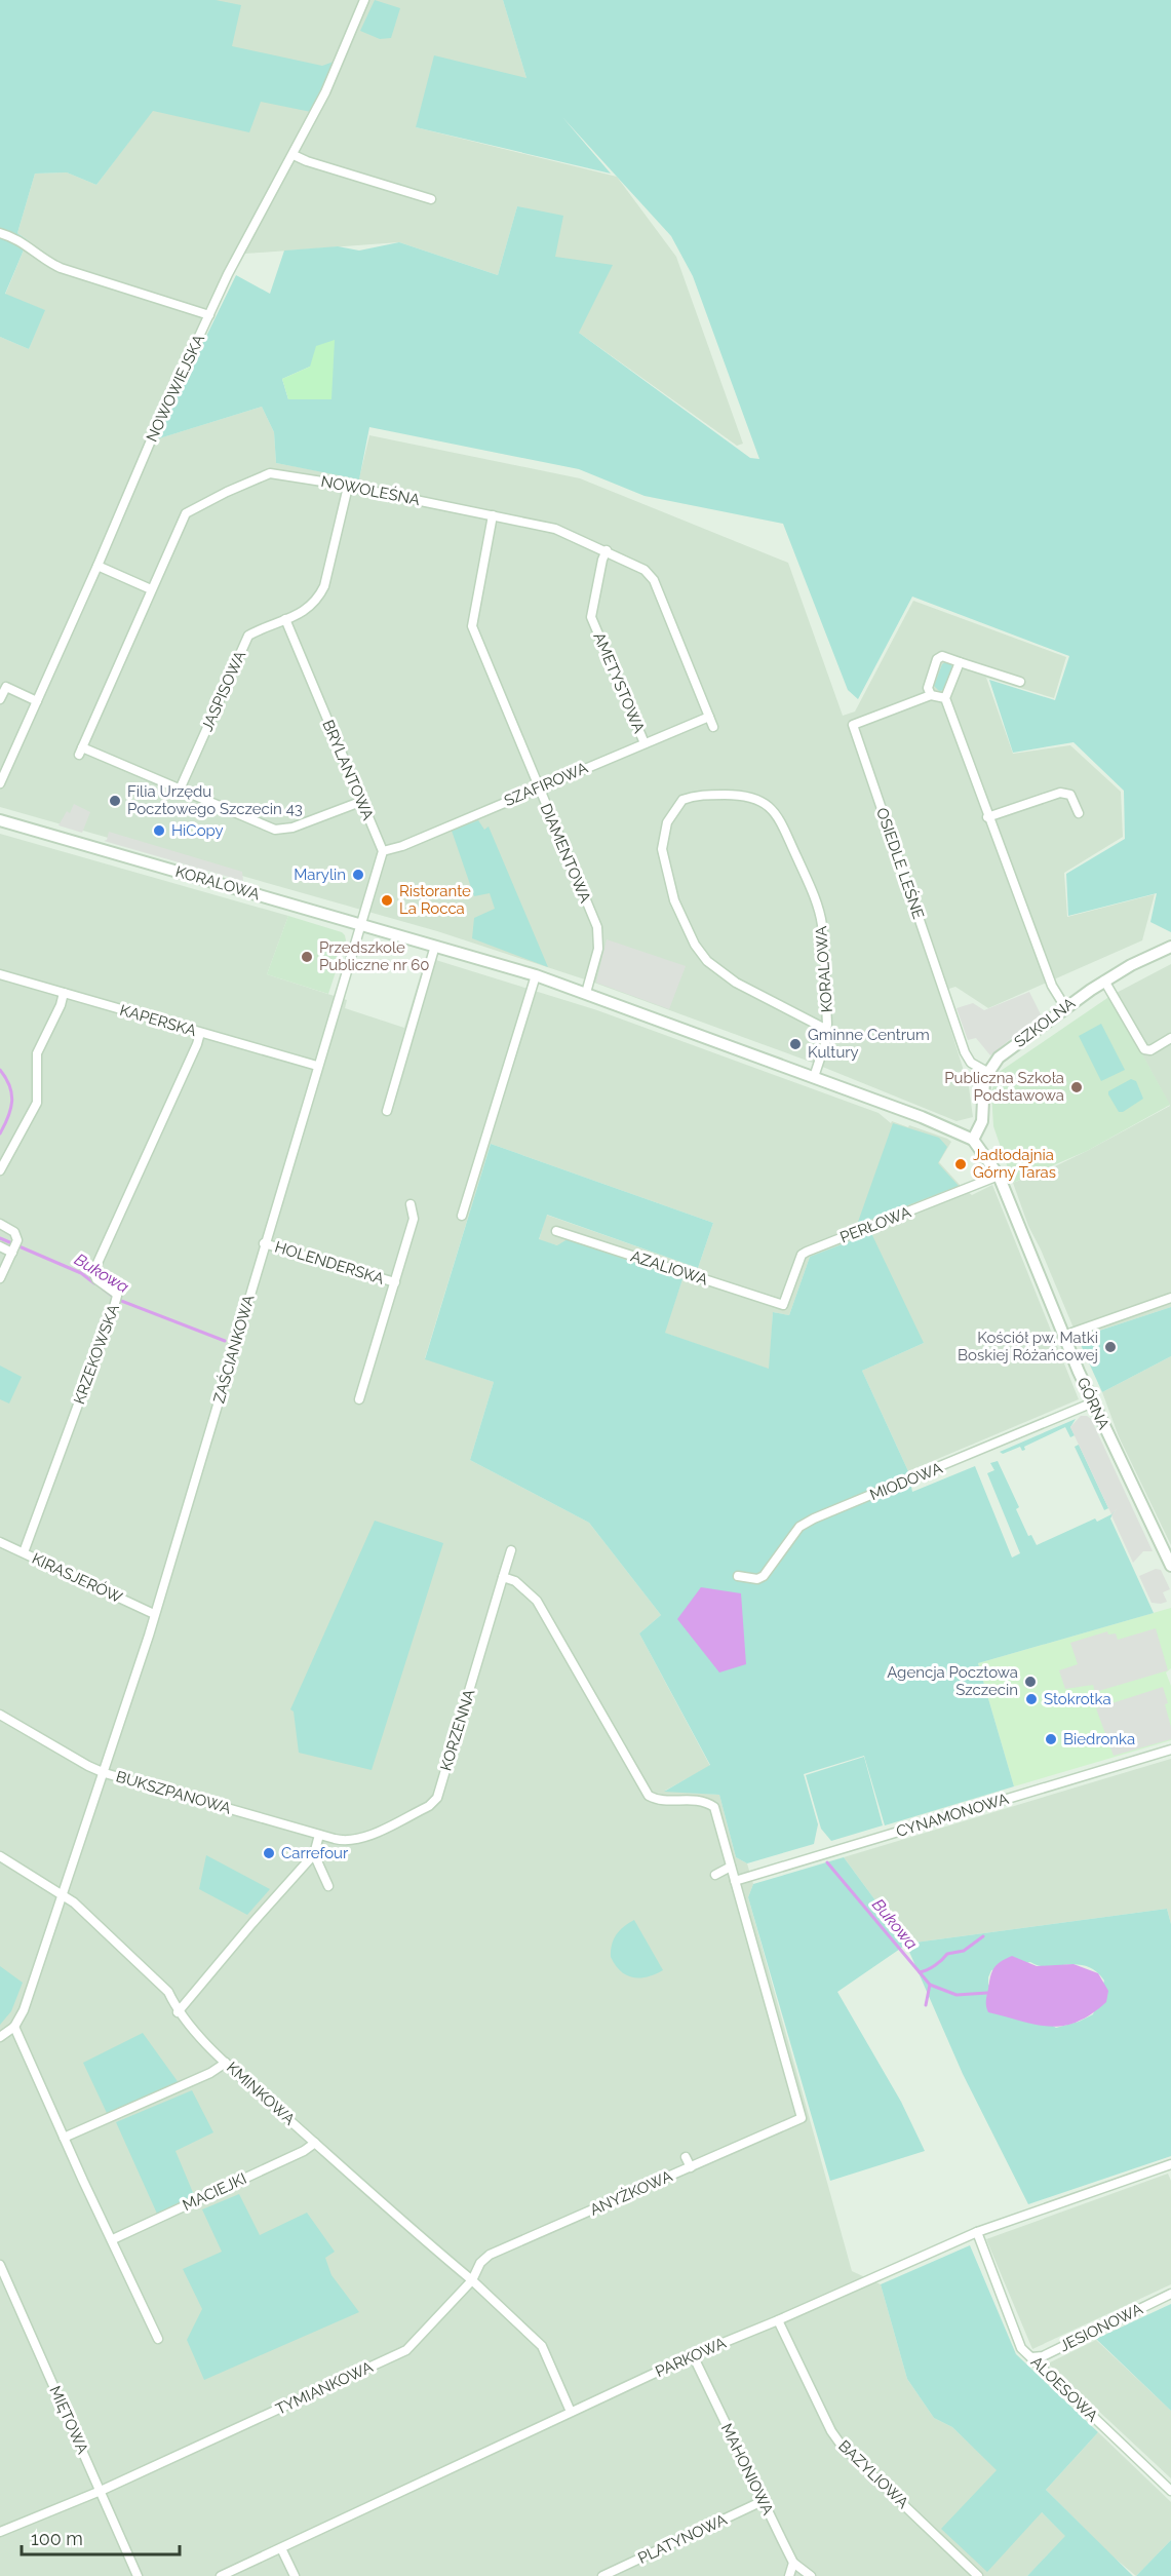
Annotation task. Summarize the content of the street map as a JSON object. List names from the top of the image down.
{
  "streets": {
    "street": [
      "NOWOWIEJSKA",
      "NOWOLEŚNA",
      "AMETYSTOWA",
      "JASPISOWA",
      "BRYLANTOWA",
      "SZAFIROWA",
      "DIAMENTOWA",
      "OSIEDLE LEŚNE",
      "KORALOWA",
      "KAPERSKA",
      "SZKOLNA",
      "PERŁOWA",
      "HOLENDERSKA",
      "AZALIOWA",
      "ZAŚCIANKOWA",
      "KRZEKOWSKA",
      "GÓRNA",
      "MIODOWA",
      "KIRASJERÓW",
      "KORZENNA",
      "BUKSZPANOWA",
      "CYNAMONOWA",
      "KMINKOWA",
      "MACIEJKI",
      "ANYŻKOWA",
      "JESIONOWA",
      "PARKOWA",
      "TYMIANKOWA",
      "ALOESOWA",
      "MIĘTOWA",
      "MAHONIOWA",
      "BAZYLIOWA",
      "PLATYNOWA"
    ]
  },
  "crossings": [
    ["NOWOLEŚNA", "AMETYSTOWA"],
    ["NOWOLEŚNA", "JASPISOWA"],
    ["NOWOLEŚNA", "SZAFIROWA"],
    ["NOWOLEŚNA", "DIAMENTOWA"],
    ["AMETYSTOWA", "SZAFIROWA"],
    ["JASPISOWA", "BRYLANTOWA"],
    ["BRYLANTOWA", "SZAFIROWA"],
    ["SZAFIROWA", "DIAMENTOWA"],
    ["DIAMENTOWA", "KORALOWA"],
    ["OSIEDLE LEŚNE", "SZKOLNA"],
    ["KORALOWA", "ZAŚCIANKOWA"],
    ["KORALOWA", "GÓRNA"],
    ["KAPERSKA", "ZAŚCIANKOWA"],
    ["KAPERSKA", "KRZEKOWSKA"],
    ["PERŁOWA", "AZALIOWA"],
    ["PERŁOWA", "GÓRNA"],
    ["HOLENDERSKA", "ZAŚCIANKOWA"],
    ["ZAŚCIANKOWA", "KIRASJERÓW"],
    ["ZAŚCIANKOWA", "BUKSZPANOWA"],
    ["KRZEKOWSKA", "KIRASJERÓW"],
    ["GÓRNA", "MIODOWA"],
    ["KORZENNA", "BUKSZPANOWA"],
    ["CYNAMONOWA", "ANYŻKOWA"],
    ["KMINKOWA", "MACIEJKI"],
    ["KMINKOWA", "ANYŻKOWA"],
    ["KMINKOWA", "TYMIANKOWA"],
    ["ANYŻKOWA", "TYMIANKOWA"],
    ["JESIONOWA", "ALOESOWA"],
    ["PARKOWA", "ALOESOWA"],
    ["PARKOWA", "MAHONIOWA"],
    ["PARKOWA", "BAZYLIOWA"],
    ["TYMIANKOWA", "MIĘTOWA"],
    ["MAHONIOWA", "PLATYNOWA"]
  ],
  "water": ["Bukowa"],
  "places": [
    "Filia Urzędu Pocztowego Szczecin 43",
    "HiCopy",
    "Marylin",
    "Ristorante La Rocca",
    "Przedszkole Publiczne nr 60",
    "Gminne Centrum Kultury",
    "Publiczna Szkoła Podstawowa",
    "Jadłodajnia Górny Taras",
    "Kościół pw. Matki Boskiej Różańcowej",
    "Agencja Pocztowa Szczecin",
    "Stokrotka",
    "Biedronka",
    "Carrefour"
  ],
  "scale_bar": "100 m"
}
